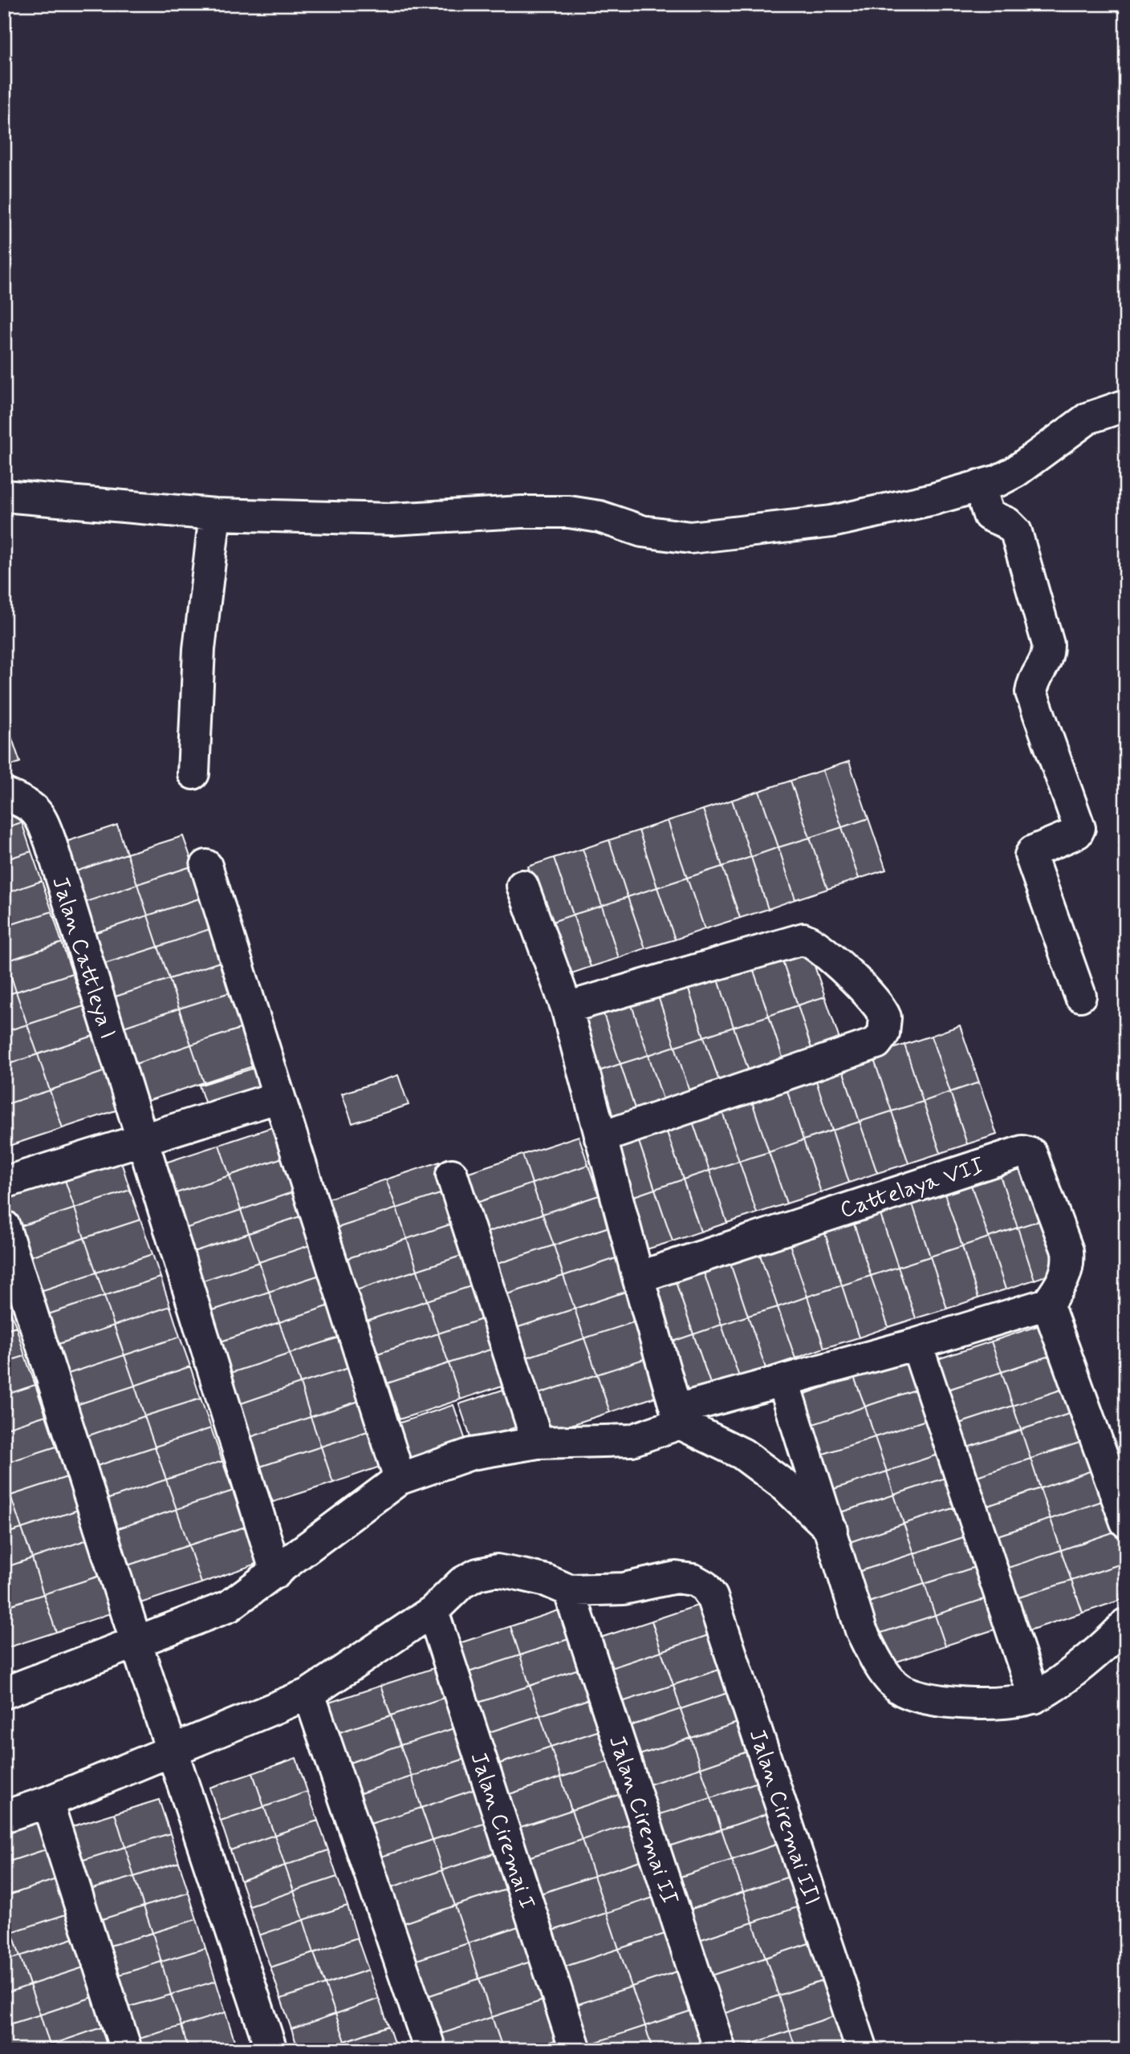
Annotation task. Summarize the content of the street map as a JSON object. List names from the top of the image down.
{
  "streets": {
    "street": [
      "Jalan Cattleya I",
      "Cattelaya VII",
      "Jalan Ciremai III",
      "Jalan Ciremai II",
      "Jalan Ciremai I"
    ]
  },
  "crossings": [
    ["Jalan Ciremai III", "Jalan Ciremai II"]
  ]
}
